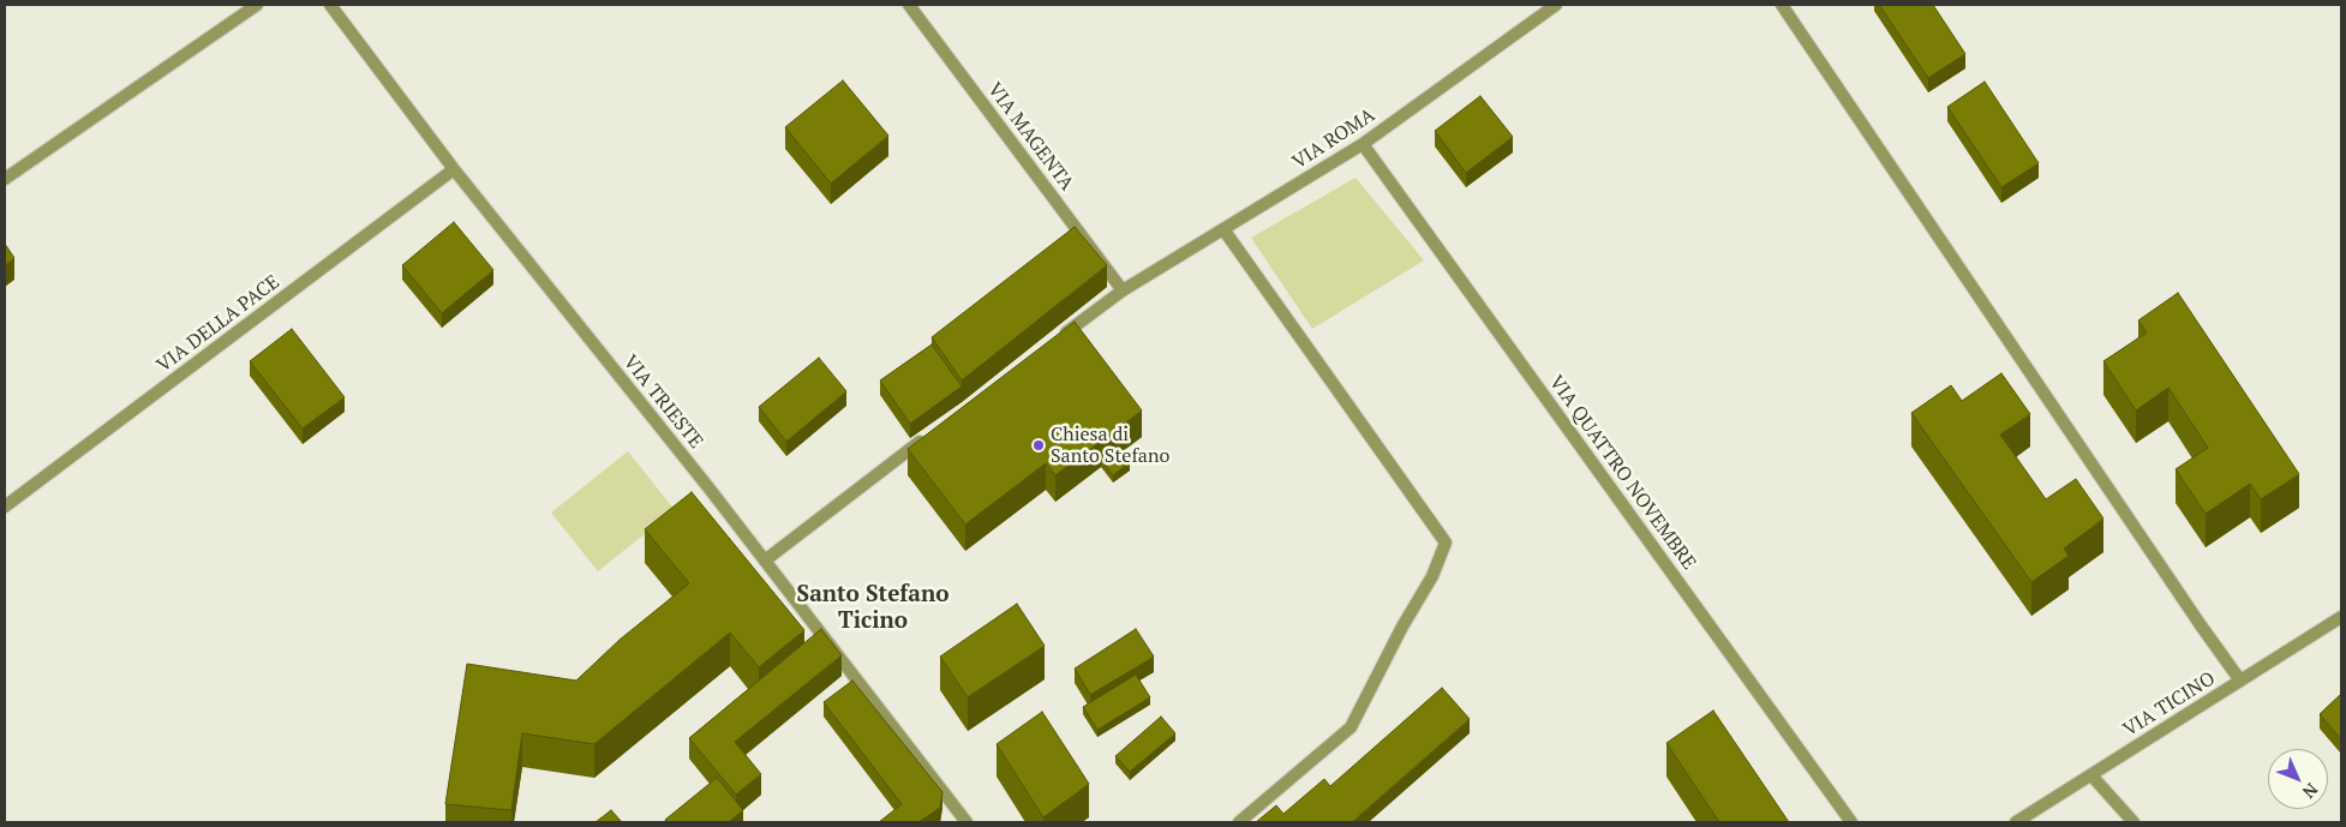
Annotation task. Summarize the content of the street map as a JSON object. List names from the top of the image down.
{
  "streets": {
    "street": [
      "VIA MAGENTA",
      "VIA ROMA",
      "VIA DELLA PACE",
      "VIA TRIESTE",
      "VIA QUATTRO NOVEMBRE",
      "VIA TICINO"
    ]
  },
  "crossings": [
    ["VIA MAGENTA", "VIA ROMA"],
    ["VIA ROMA", "VIA QUATTRO NOVEMBRE"],
    ["VIA DELLA PACE", "VIA TRIESTE"]
  ],
  "districts": ["Santo Stefano Ticino"],
  "places": ["Chiesa di Santo Stefano"],
  "north": "bottom right"
}
